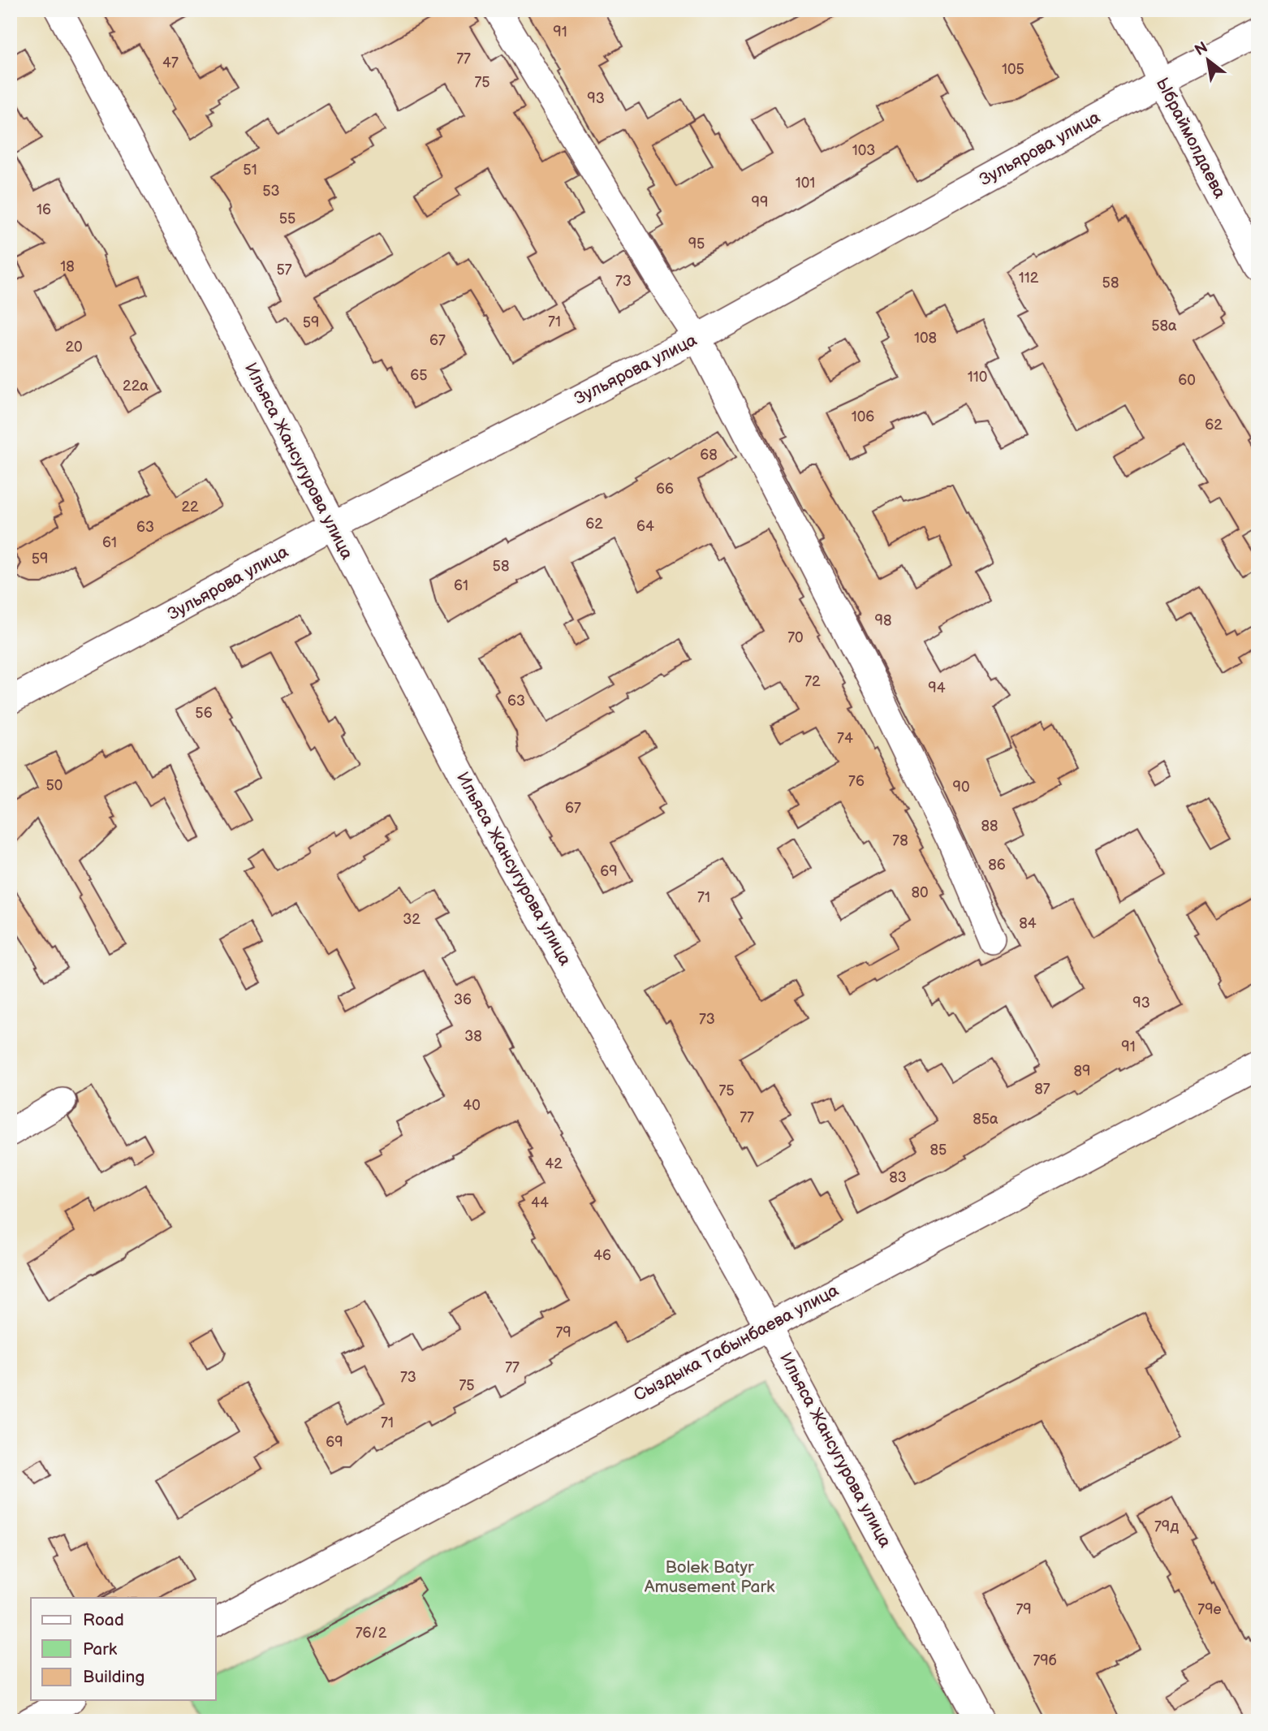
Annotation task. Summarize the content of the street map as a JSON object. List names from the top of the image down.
{
  "streets": {
    "street": [
      "Ыбраймолдаева",
      "Зульярова улица",
      "Ильяса Жансугурова улица",
      "Сыздыка Табынбаева улица"
    ]
  },
  "crossings": [
    ["Ыбраймолдаева", "Зульярова улица"],
    ["Зульярова улица", "Ильяса Жансугурова улица"],
    ["Ильяса Жансугурова улица", "Сыздыка Табынбаева улица"]
  ],
  "parks": ["Bolek Batyr Amusement Park"],
  "house_numbers": [
    "91",
    "77",
    "47",
    "105",
    "75",
    "93",
    "103",
    "51",
    "101",
    "53",
    "99",
    "16",
    "55",
    "95",
    "18",
    "57",
    "112",
    "73",
    "58",
    "71",
    "59",
    "58а",
    "108",
    "67",
    "20",
    "65",
    "110",
    "60",
    "22а",
    "106",
    "62",
    "68",
    "66",
    "22",
    "62",
    "64",
    "63",
    "61",
    "59",
    "58",
    "61",
    "98",
    "70",
    "72",
    "94",
    "63",
    "56",
    "74",
    "76",
    "50",
    "90",
    "67",
    "88",
    "78",
    "86",
    "69",
    "80",
    "71",
    "32",
    "84",
    "36",
    "93",
    "73",
    "38",
    "91",
    "89",
    "87",
    "75",
    "40",
    "77",
    "85а",
    "85",
    "42",
    "83",
    "44",
    "46",
    "79",
    "77",
    "73",
    "75",
    "71",
    "69",
    "79д",
    "79",
    "79е",
    "76/2",
    "79б"
  ],
  "legend": ["Road", "Park", "Building"],
  "north": "top left"
}
